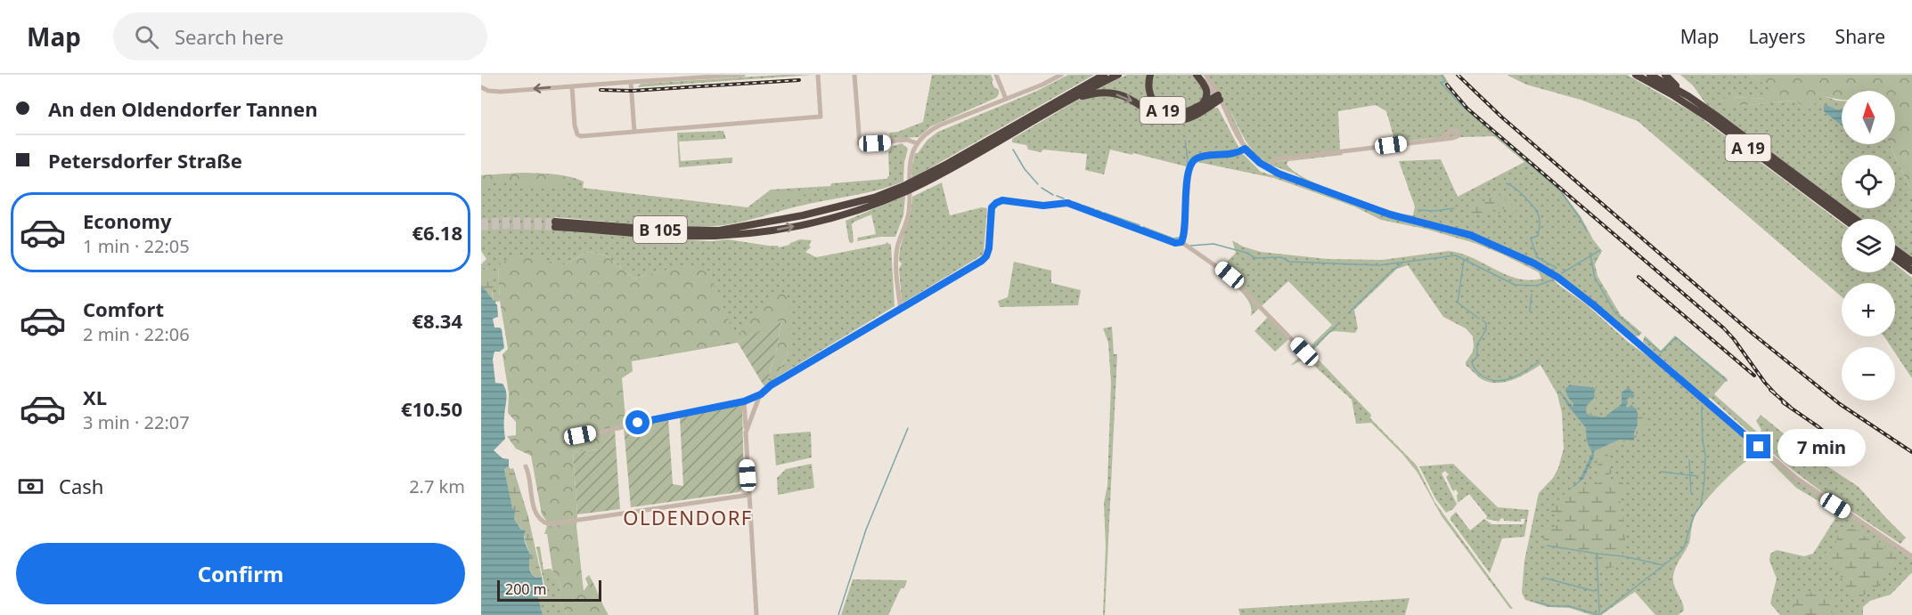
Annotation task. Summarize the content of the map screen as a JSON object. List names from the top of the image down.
{
  "streets": {
    "highway": ["A 19", "B 105"]
  },
  "districts": ["OLDENDORF"],
  "scale_bar": "200 m",
  "north": "top",
  "page": {
    "header": "Map",
    "search": "Search here",
    "nav": ["Map", "Layers", "Share"],
    "banner": ["An den Oldendorfer Tannen", "Petersdorfer Straße"],
    "map_buttons": ["+", "−"],
    "list": [
      {
        "name": "Economy",
        "note": "1 min · 22:05",
        "value": "€6.18"
      },
      {
        "name": "Comfort",
        "note": "2 min · 22:06",
        "value": "€8.34"
      },
      {
        "name": "XL",
        "note": "3 min · 22:07",
        "value": "€10.50"
      }
    ],
    "bubble": "7 min",
    "pay": ["Cash", "2.7 km"],
    "buttons": "Confirm",
    "scale": "200 m"
  }
}
